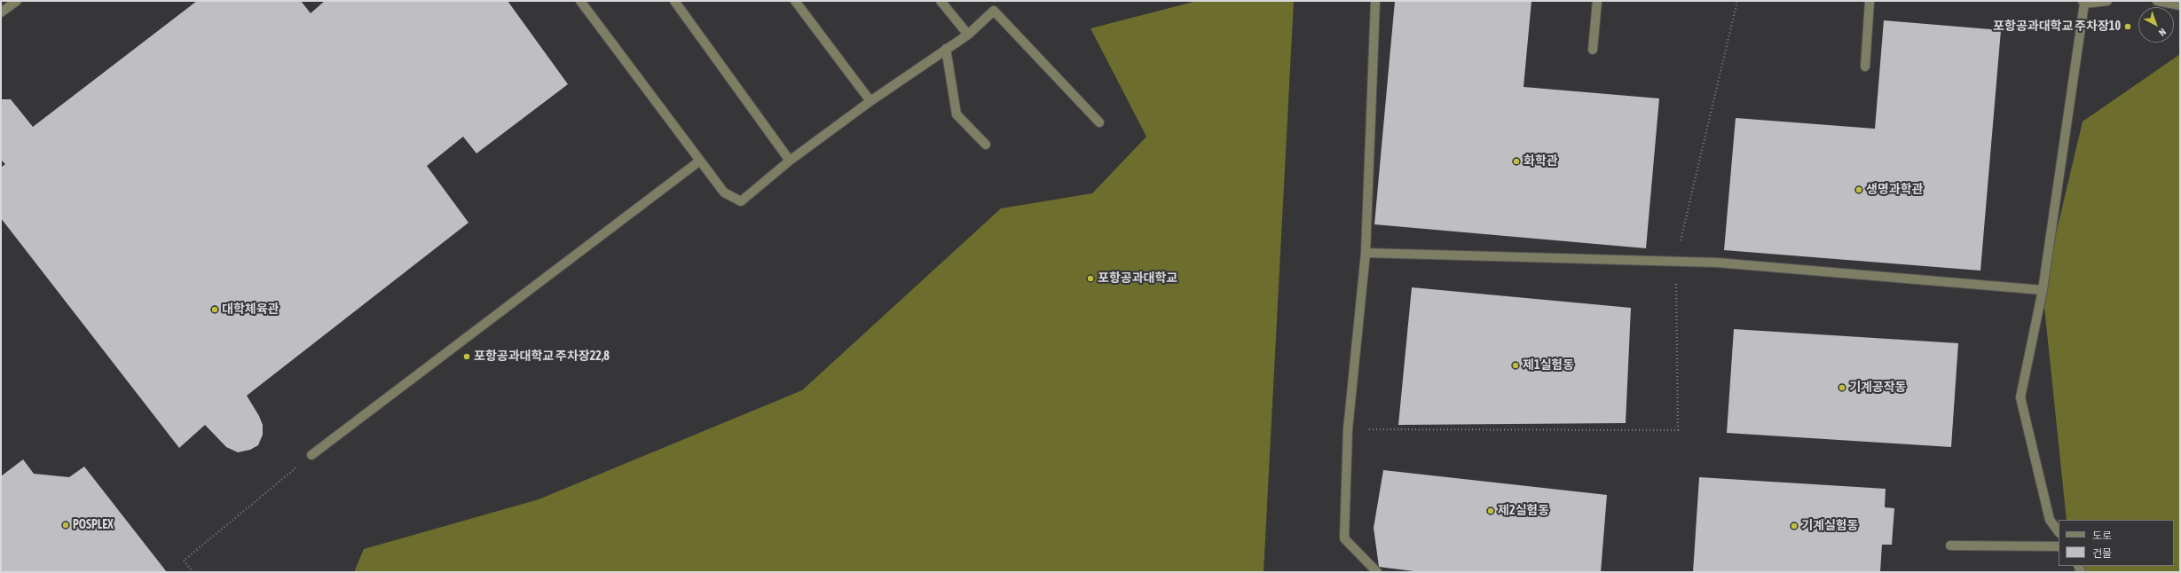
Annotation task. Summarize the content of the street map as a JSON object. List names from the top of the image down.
{
  "places": [
    "포항공과대학교 주차장10",
    "화학관",
    "생명과학관",
    "포항공과대학교",
    "대학체육관",
    "포항공과대학교 주차장22,8",
    "제1실험동",
    "기계공작동",
    "제2실험동",
    "POSPLEX",
    "기계실험동"
  ],
  "legend": ["도로", "건물"],
  "north": "bottom right"
}
